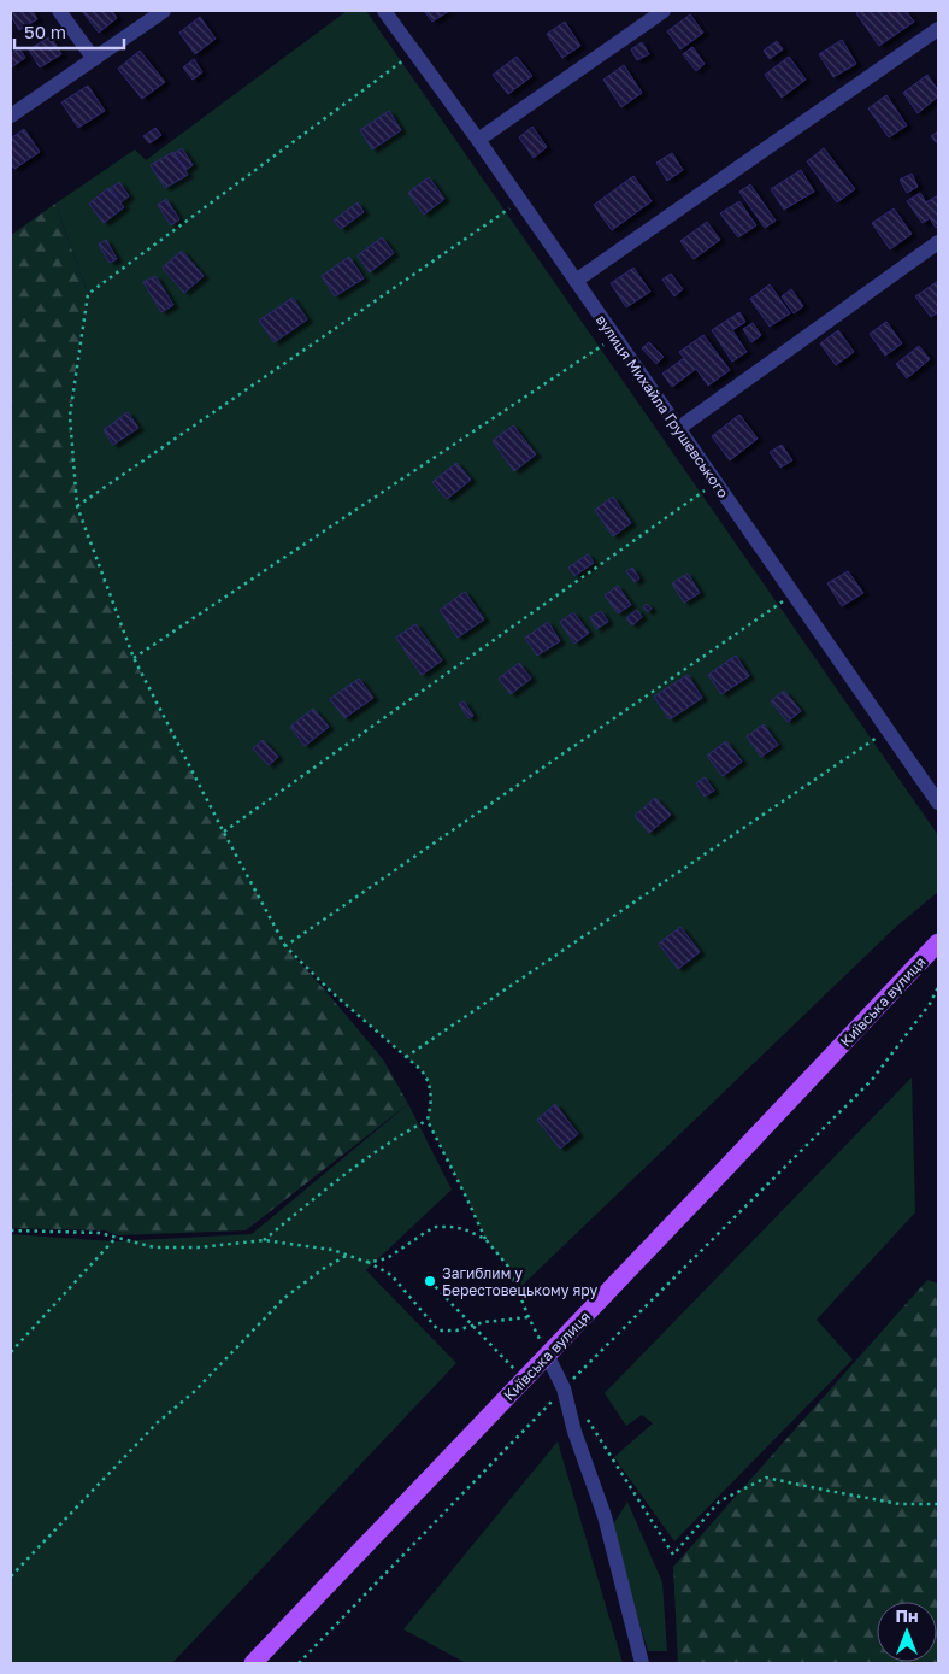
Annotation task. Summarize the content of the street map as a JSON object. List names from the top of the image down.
{
  "streets": {
    "main road": ["Київська вулиця"],
    "street": ["вулиця Михайла Грушевського"]
  },
  "places": ["Загиблим у Берестовецькому яру"],
  "scale_bar": "50 m",
  "north": "top"
}
